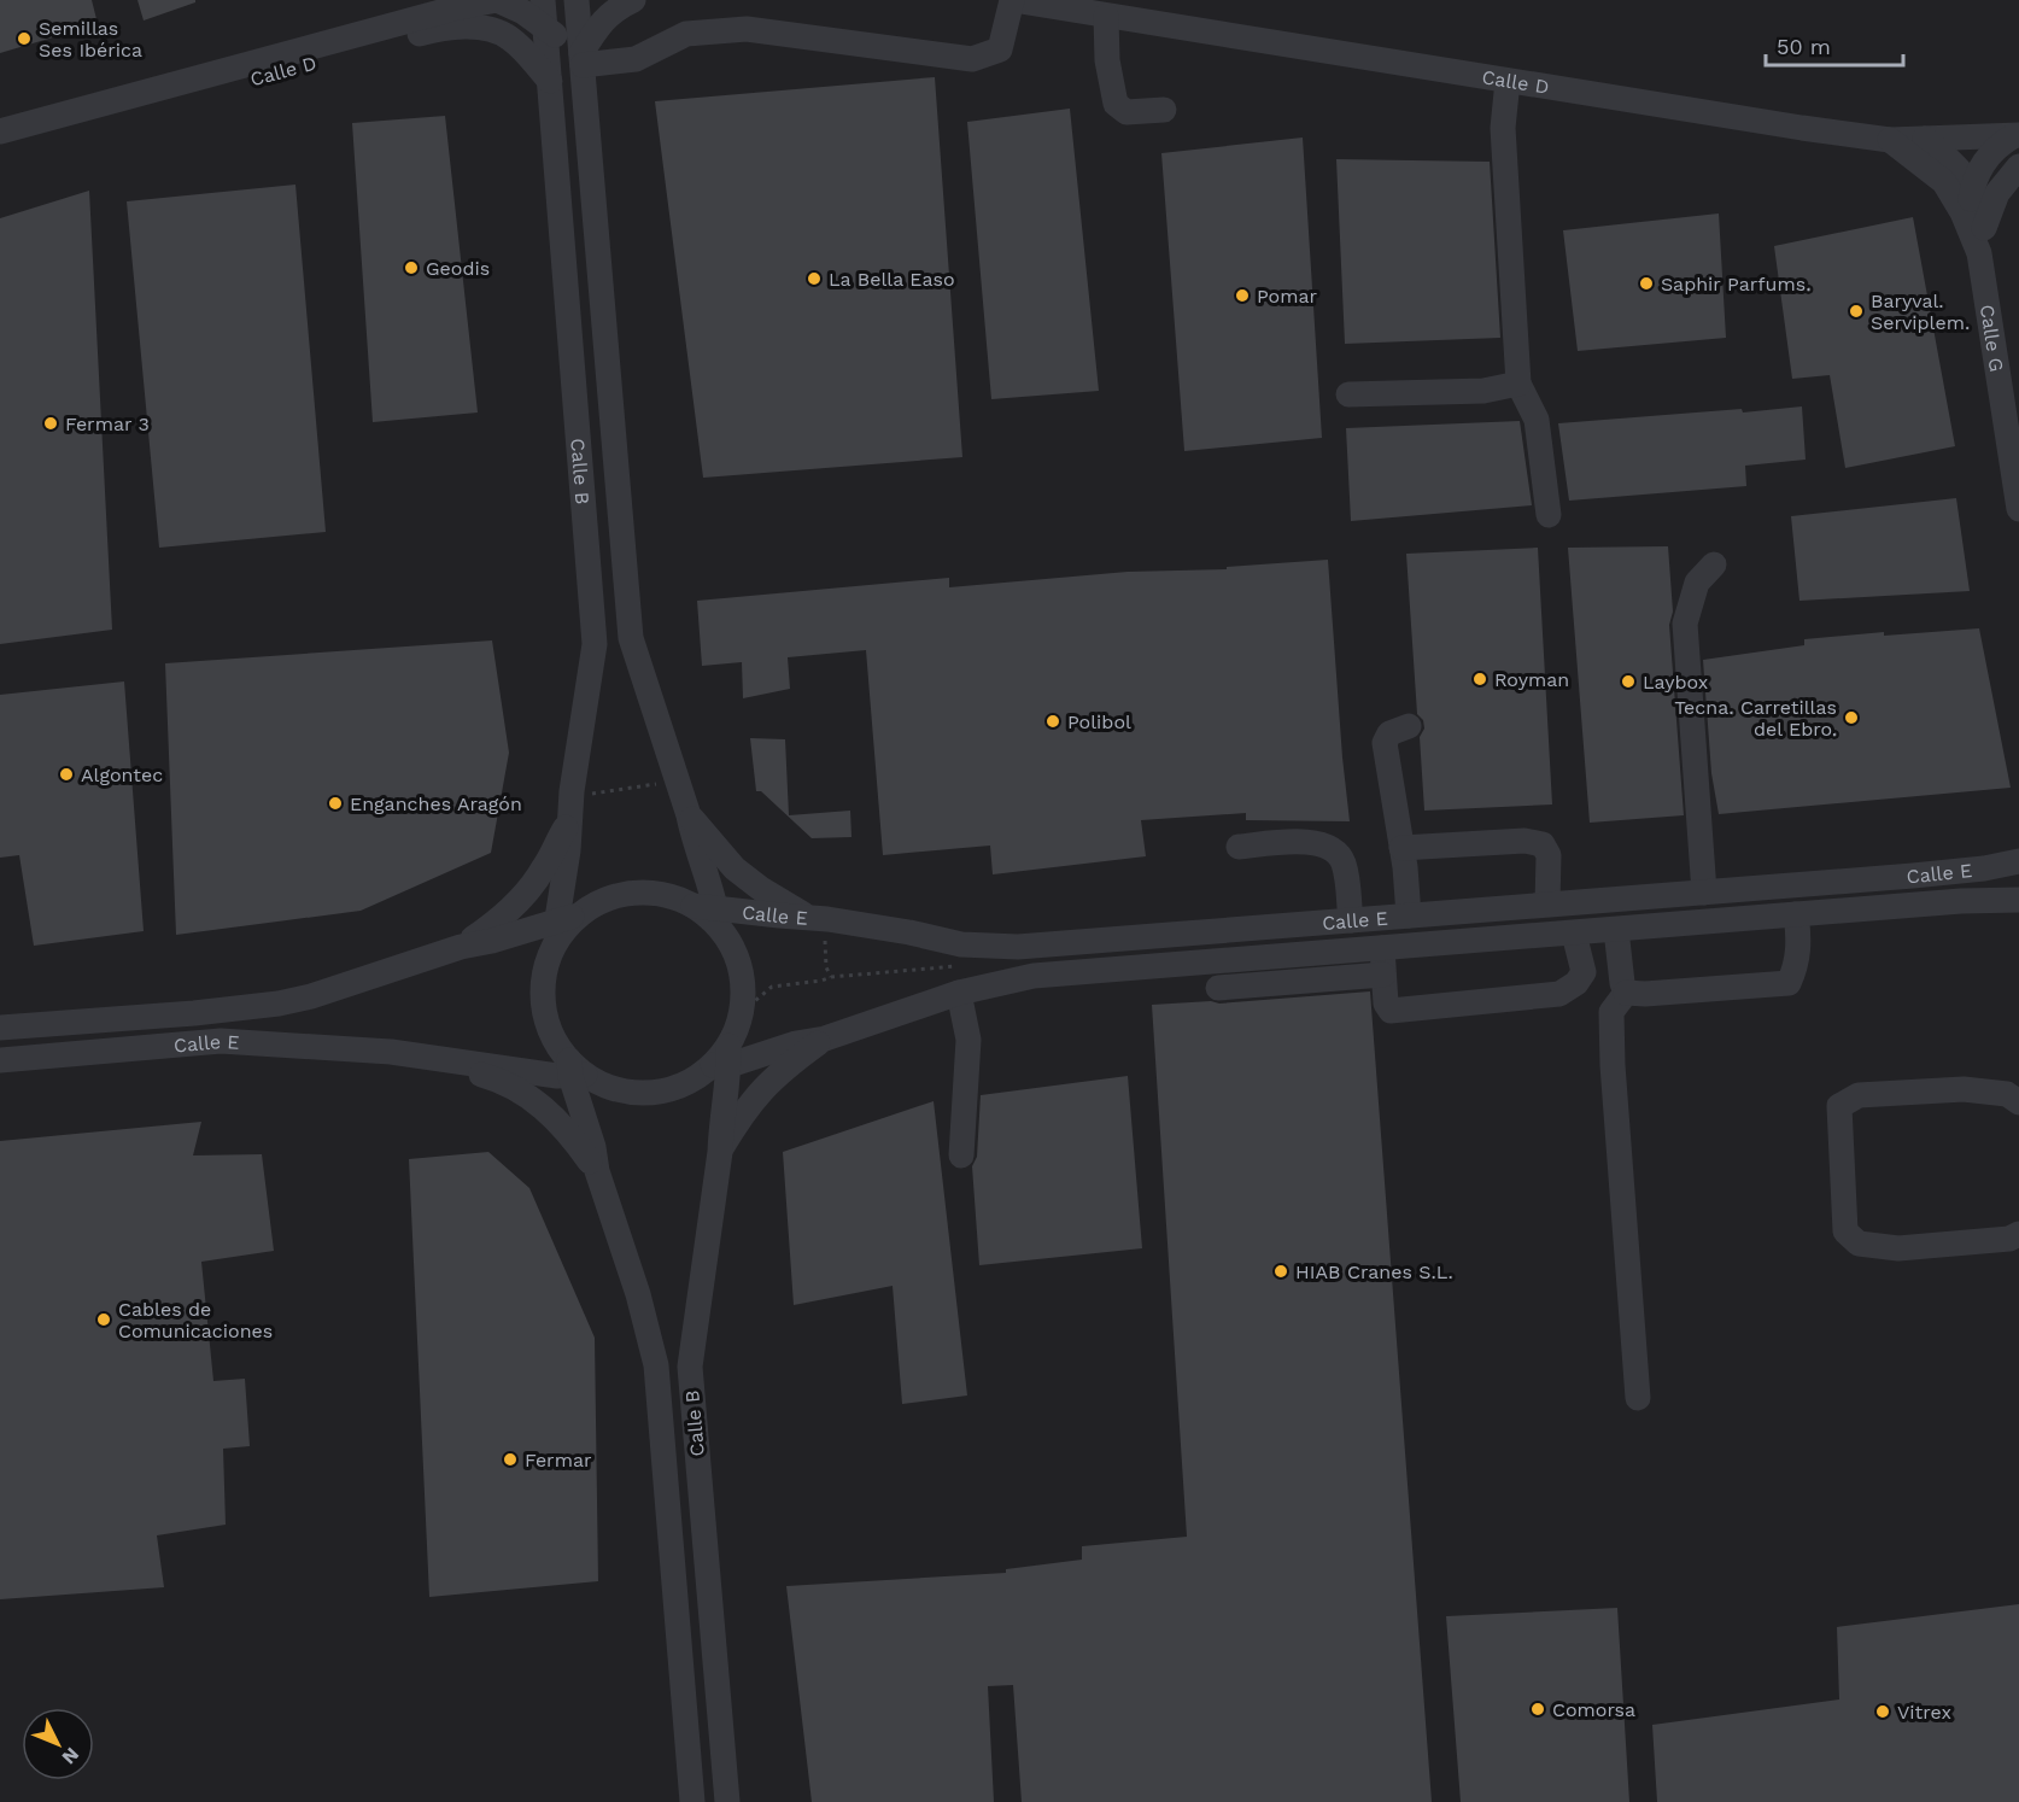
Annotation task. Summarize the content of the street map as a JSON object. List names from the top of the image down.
{
  "streets": {
    "street": [
      "Calle D",
      "Calle G",
      "Calle B",
      "Calle E"
    ]
  },
  "crossings": [
    ["Calle D", "Calle B"],
    ["Calle B", "Calle E"]
  ],
  "places": [
    "Semillas Ses Ibérica",
    "Geodis",
    "La Bella Easo",
    "Saphir Parfums.",
    "Pomar",
    "Baryval. Serviplem.",
    "Fermar 3",
    "Royman",
    "Laybox",
    "Tecna. Carretillas del Ebro.",
    "Polibol",
    "Algontec",
    "Enganches Aragón",
    "HIAB Cranes S.L.",
    "Cables de Comunicaciones",
    "Fermar",
    "Comorsa",
    "Vitrex"
  ],
  "scale_bar": "50 m",
  "north": "bottom right"
}
